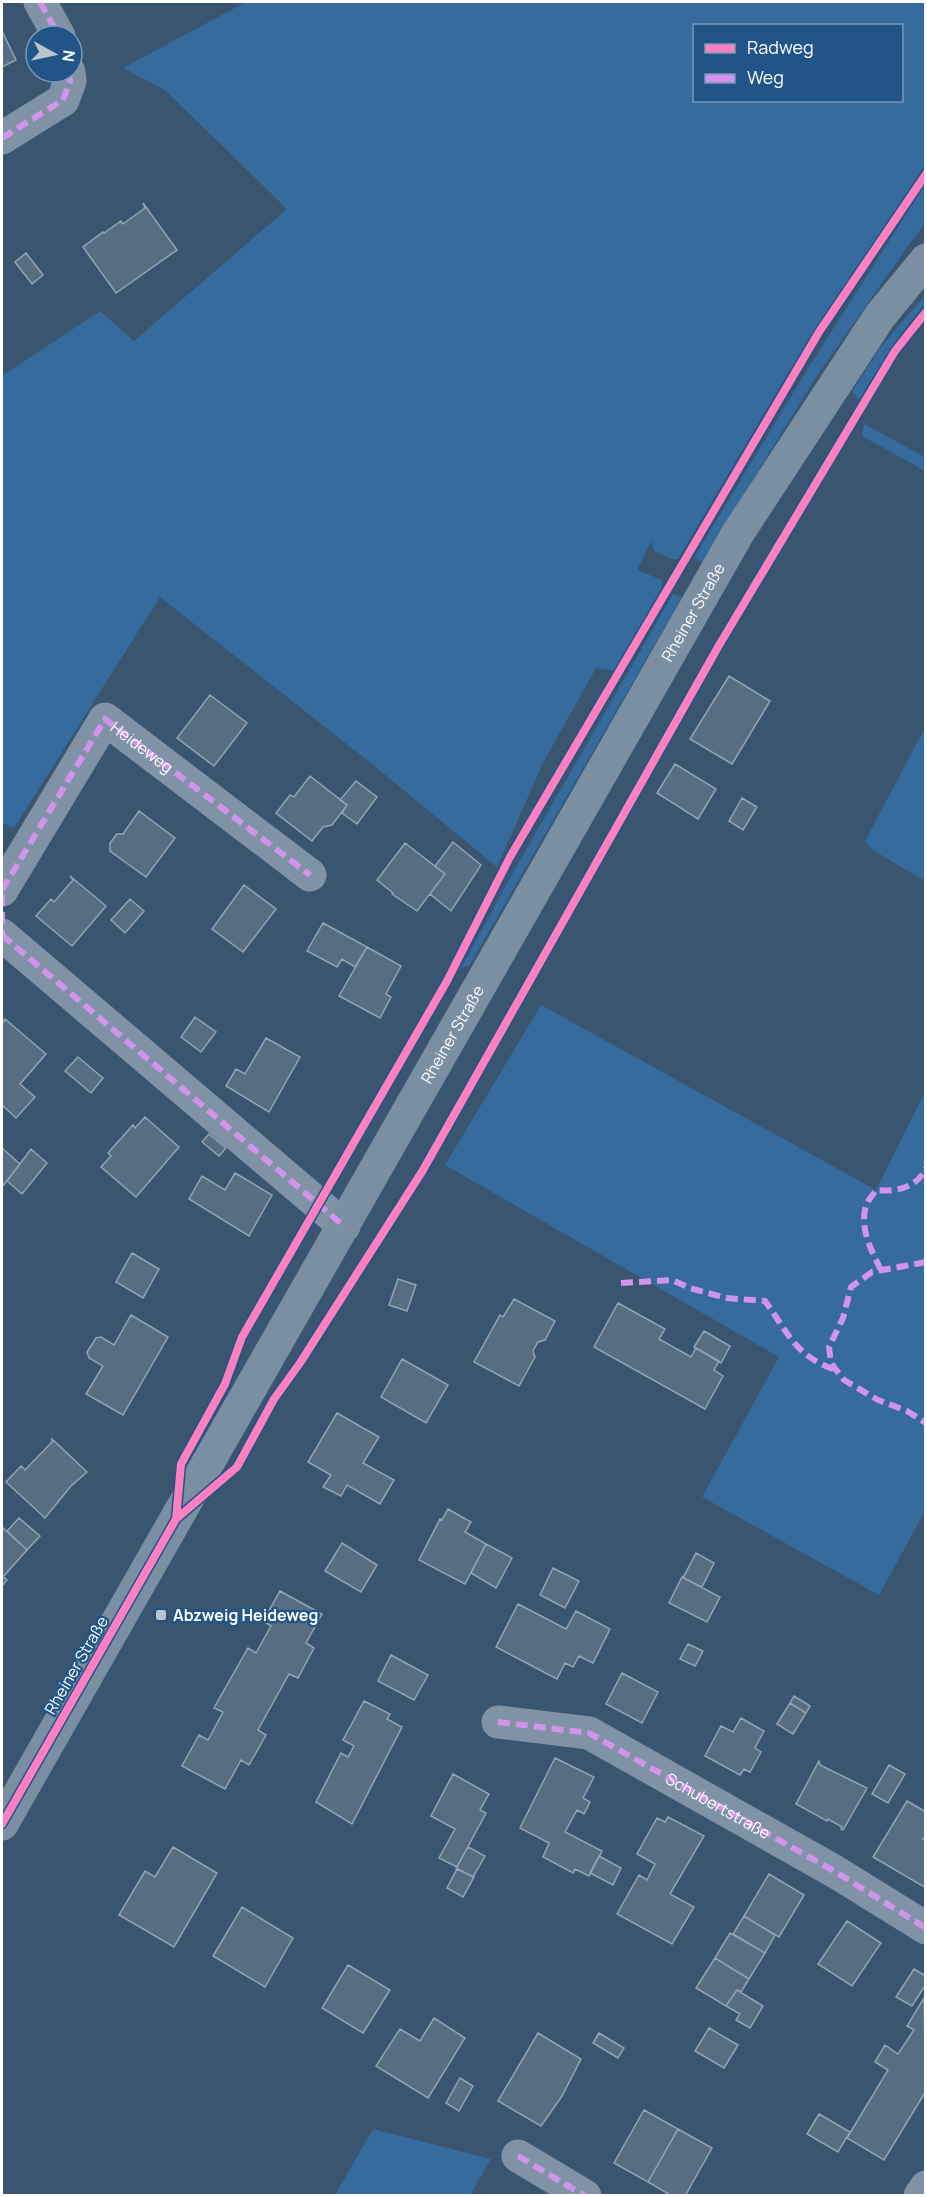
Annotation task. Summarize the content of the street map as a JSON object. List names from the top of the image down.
{
  "streets": {
    "main road": ["Rheiner Straße"],
    "street": ["Heideweg", "Schubertstraße"]
  },
  "crossings": [
    ["Rheiner Straße", "Heideweg"]
  ],
  "places": {
    "transit": ["Abzweig Heideweg"]
  },
  "legend": ["Radweg", "Weg"],
  "north": "right"
}
